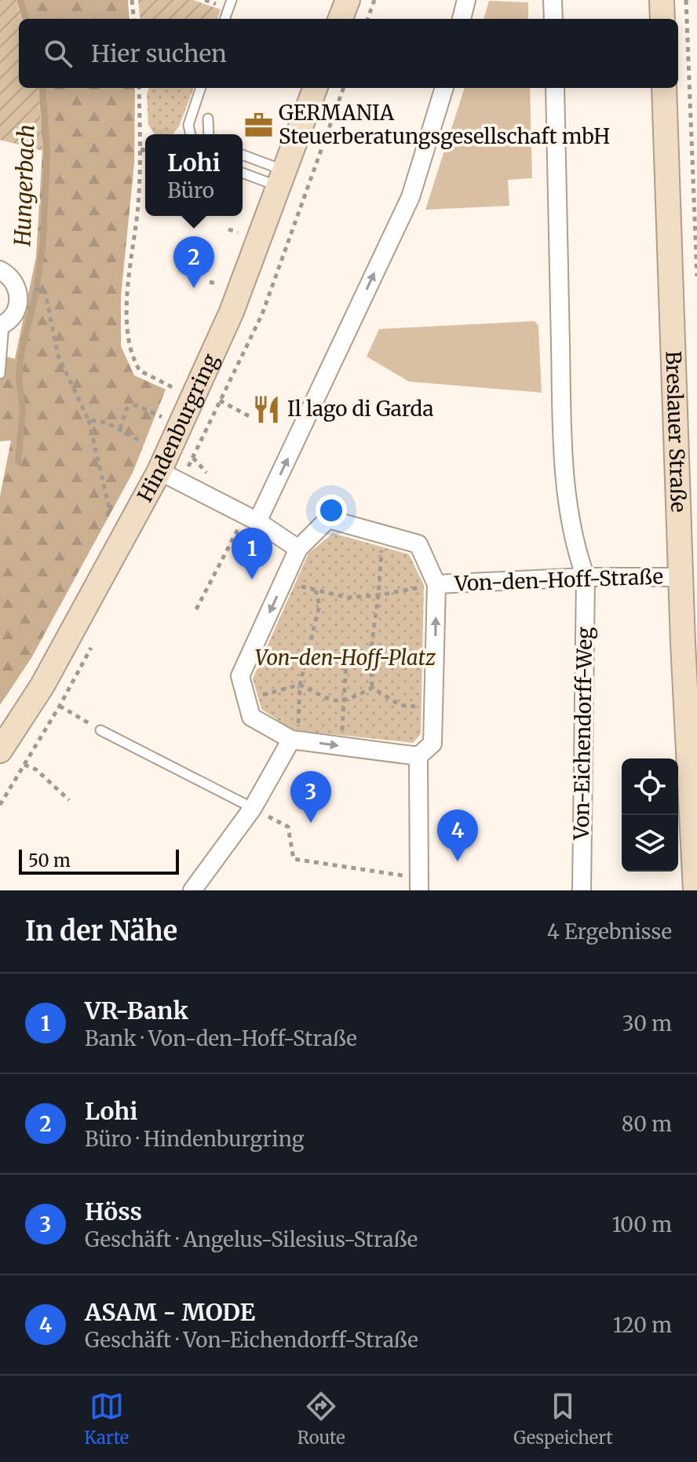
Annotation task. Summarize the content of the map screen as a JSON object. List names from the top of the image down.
{
  "streets": {
    "main road": ["Hindenburgring", "Breslauer Straße"],
    "street": ["Von-den-Hoff-Straße", "Von-Eichendorff-Weg"]
  },
  "crossings": [
    ["Breslauer Straße", "Von-den-Hoff-Straße"],
    ["Von-den-Hoff-Straße", "Von-Eichendorff-Weg"]
  ],
  "water": ["Hungerbach"],
  "parks": ["Von-den-Hoff-Platz"],
  "places": {
    "office": ["GERMANIA Steuerberatungsgesellschaft mbH"],
    "restaurant": ["Il lago di Garda"]
  },
  "scale_bar": "50 m",
  "page": {
    "search": "Hier suchen",
    "popup": ["Lohi", "Büro"],
    "pins": [
      "2",
      "1",
      "3",
      "4"
    ],
    "scale": "50 m",
    "heading": ["In der Nähe", "4 Ergebnisse"],
    "list": [
      {
        "mark": "1",
        "name": "VR-Bank",
        "note": "Bank · Von-den-Hoff-Straße",
        "value": "30 m"
      },
      {
        "mark": "2",
        "name": "Lohi",
        "note": "Büro · Hindenburgring",
        "value": "80 m"
      },
      {
        "mark": "3",
        "name": "Höss",
        "note": "Geschäft · Angelus-Silesius-Straße",
        "value": "100 m"
      },
      {
        "mark": "4",
        "name": "ASAM - MODE",
        "note": "Geschäft · Von-Eichendorff-Straße",
        "value": "120 m"
      }
    ],
    "nav": ["Karte", "Route", "Gespeichert"]
  }
}
